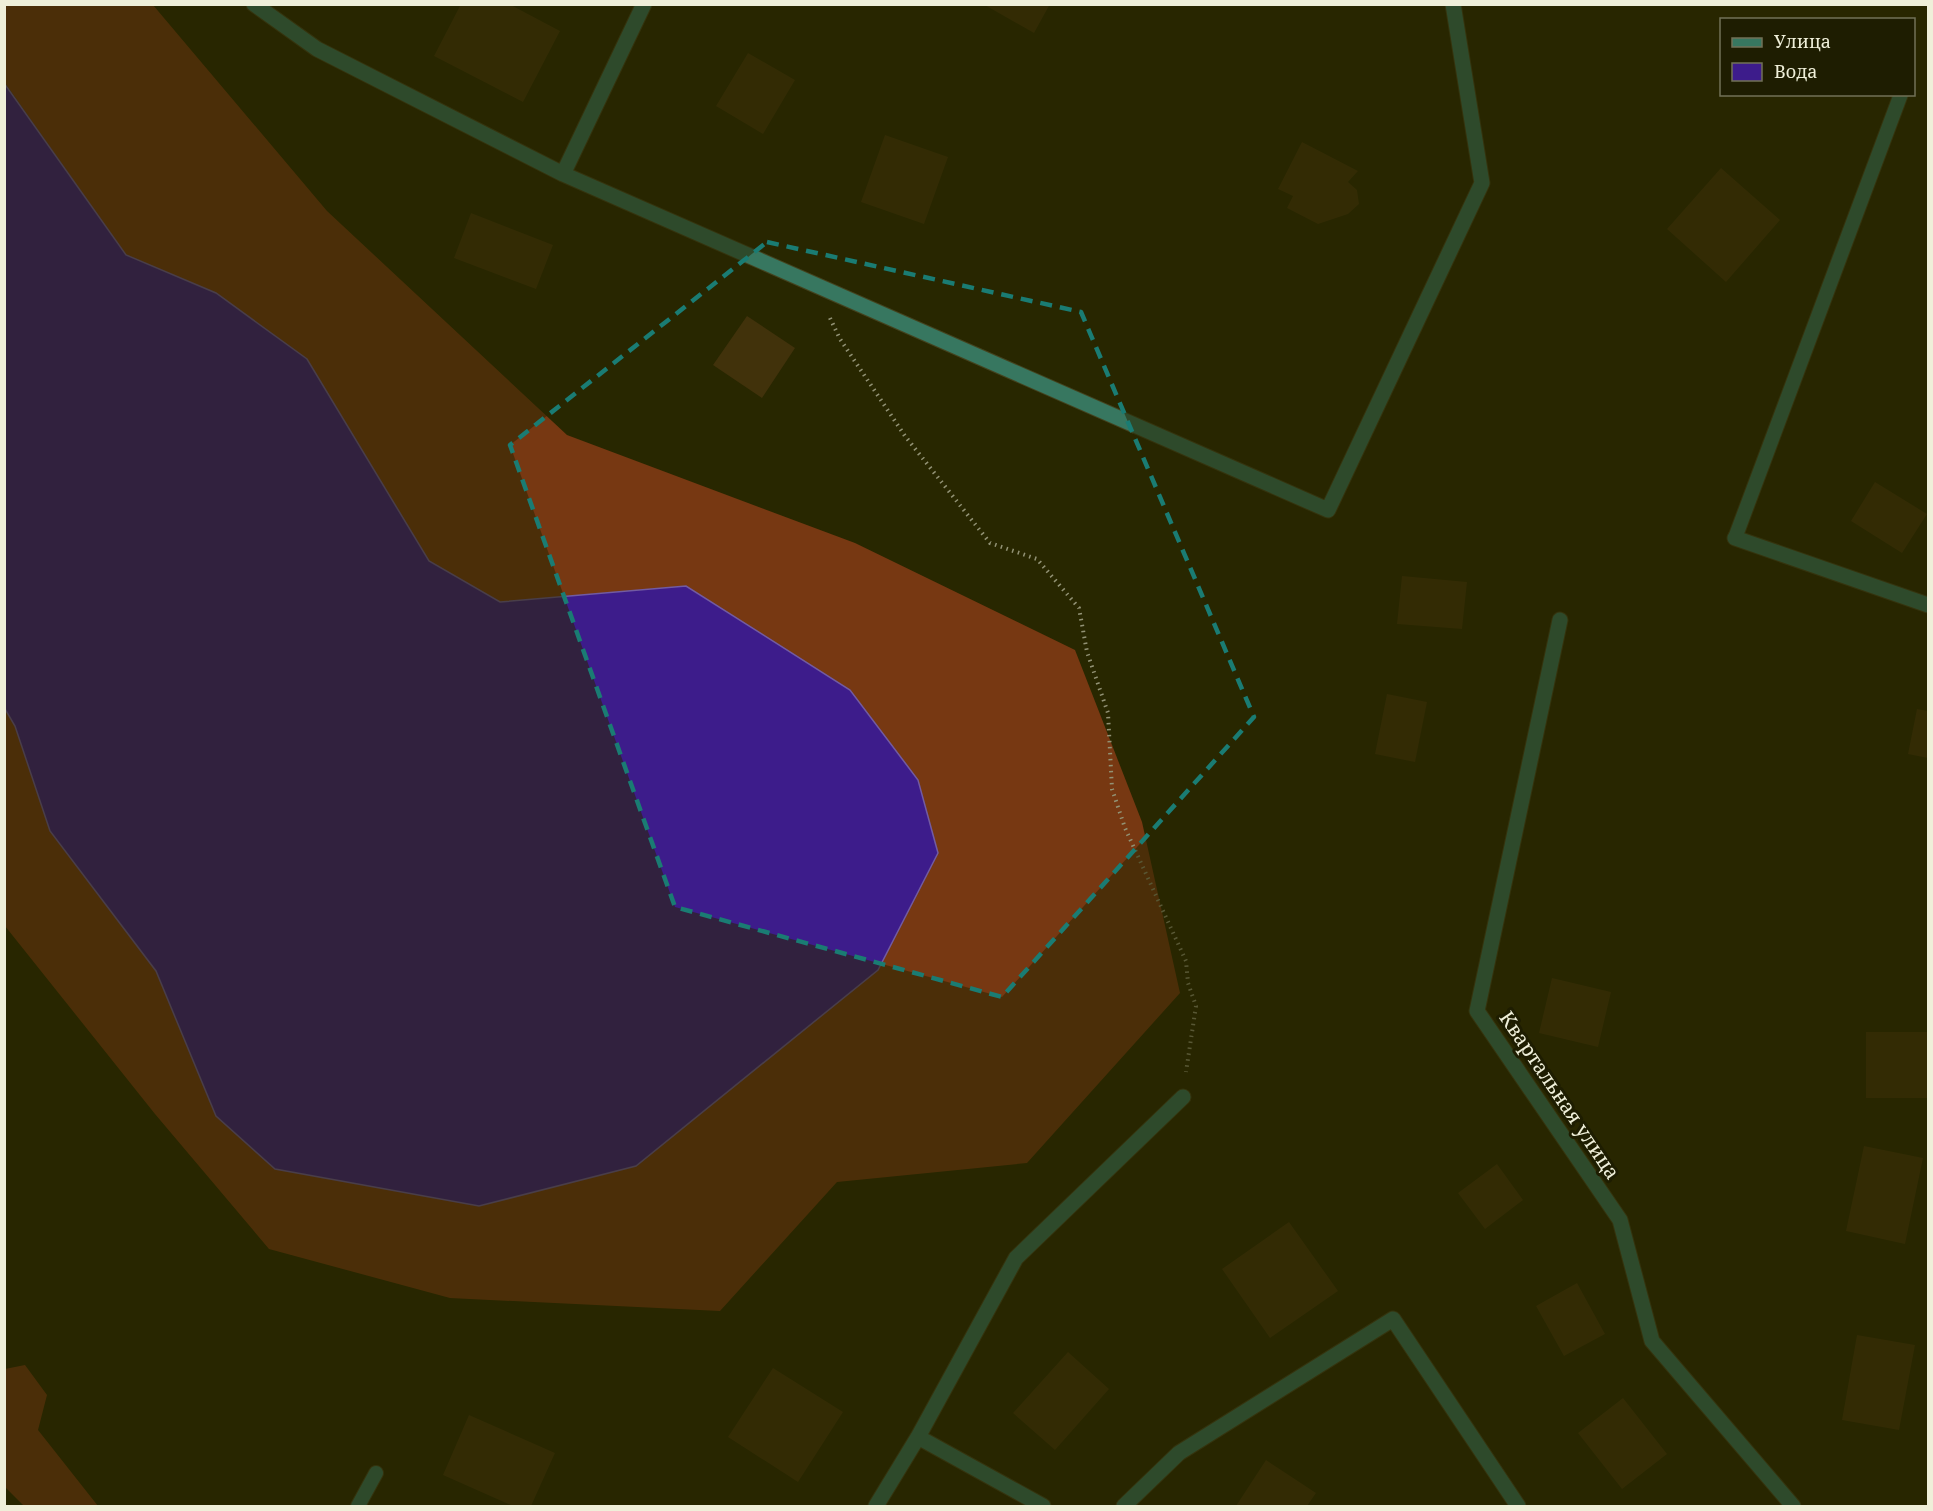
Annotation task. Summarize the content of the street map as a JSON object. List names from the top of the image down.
{
  "streets": {
    "street": ["Квартальная улица"]
  },
  "legend": ["Улица", "Вода"]
}
